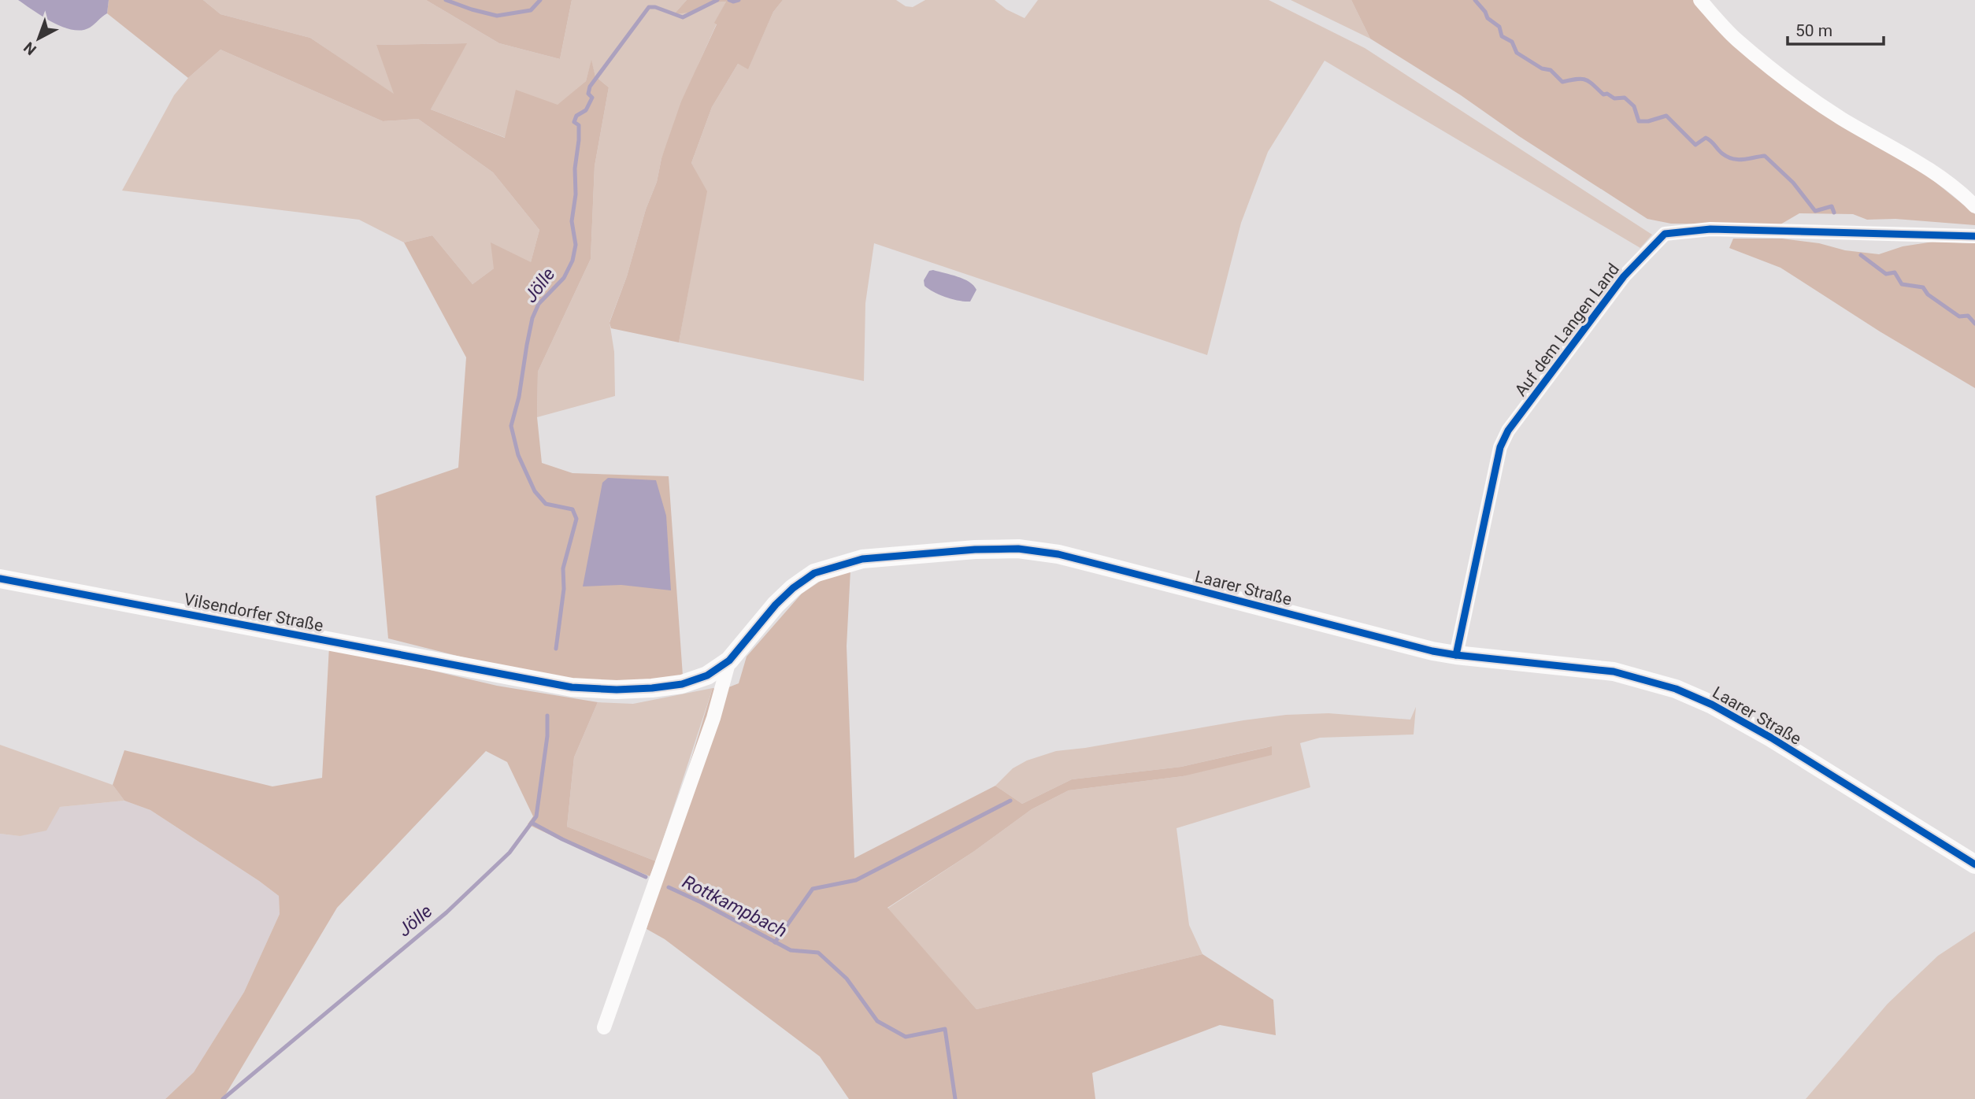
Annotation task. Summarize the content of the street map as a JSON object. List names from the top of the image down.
{
  "streets": {
    "street": ["Auf dem Langen Land", "Laarer Straße", "Vilsendorfer Straße"]
  },
  "crossings": [
    ["Auf dem Langen Land", "Laarer Straße"],
    ["Laarer Straße", "Vilsendorfer Straße"]
  ],
  "water": ["Jölle", "Rottkampbach"],
  "scale_bar": "50 m",
  "north": "bottom left"
}
